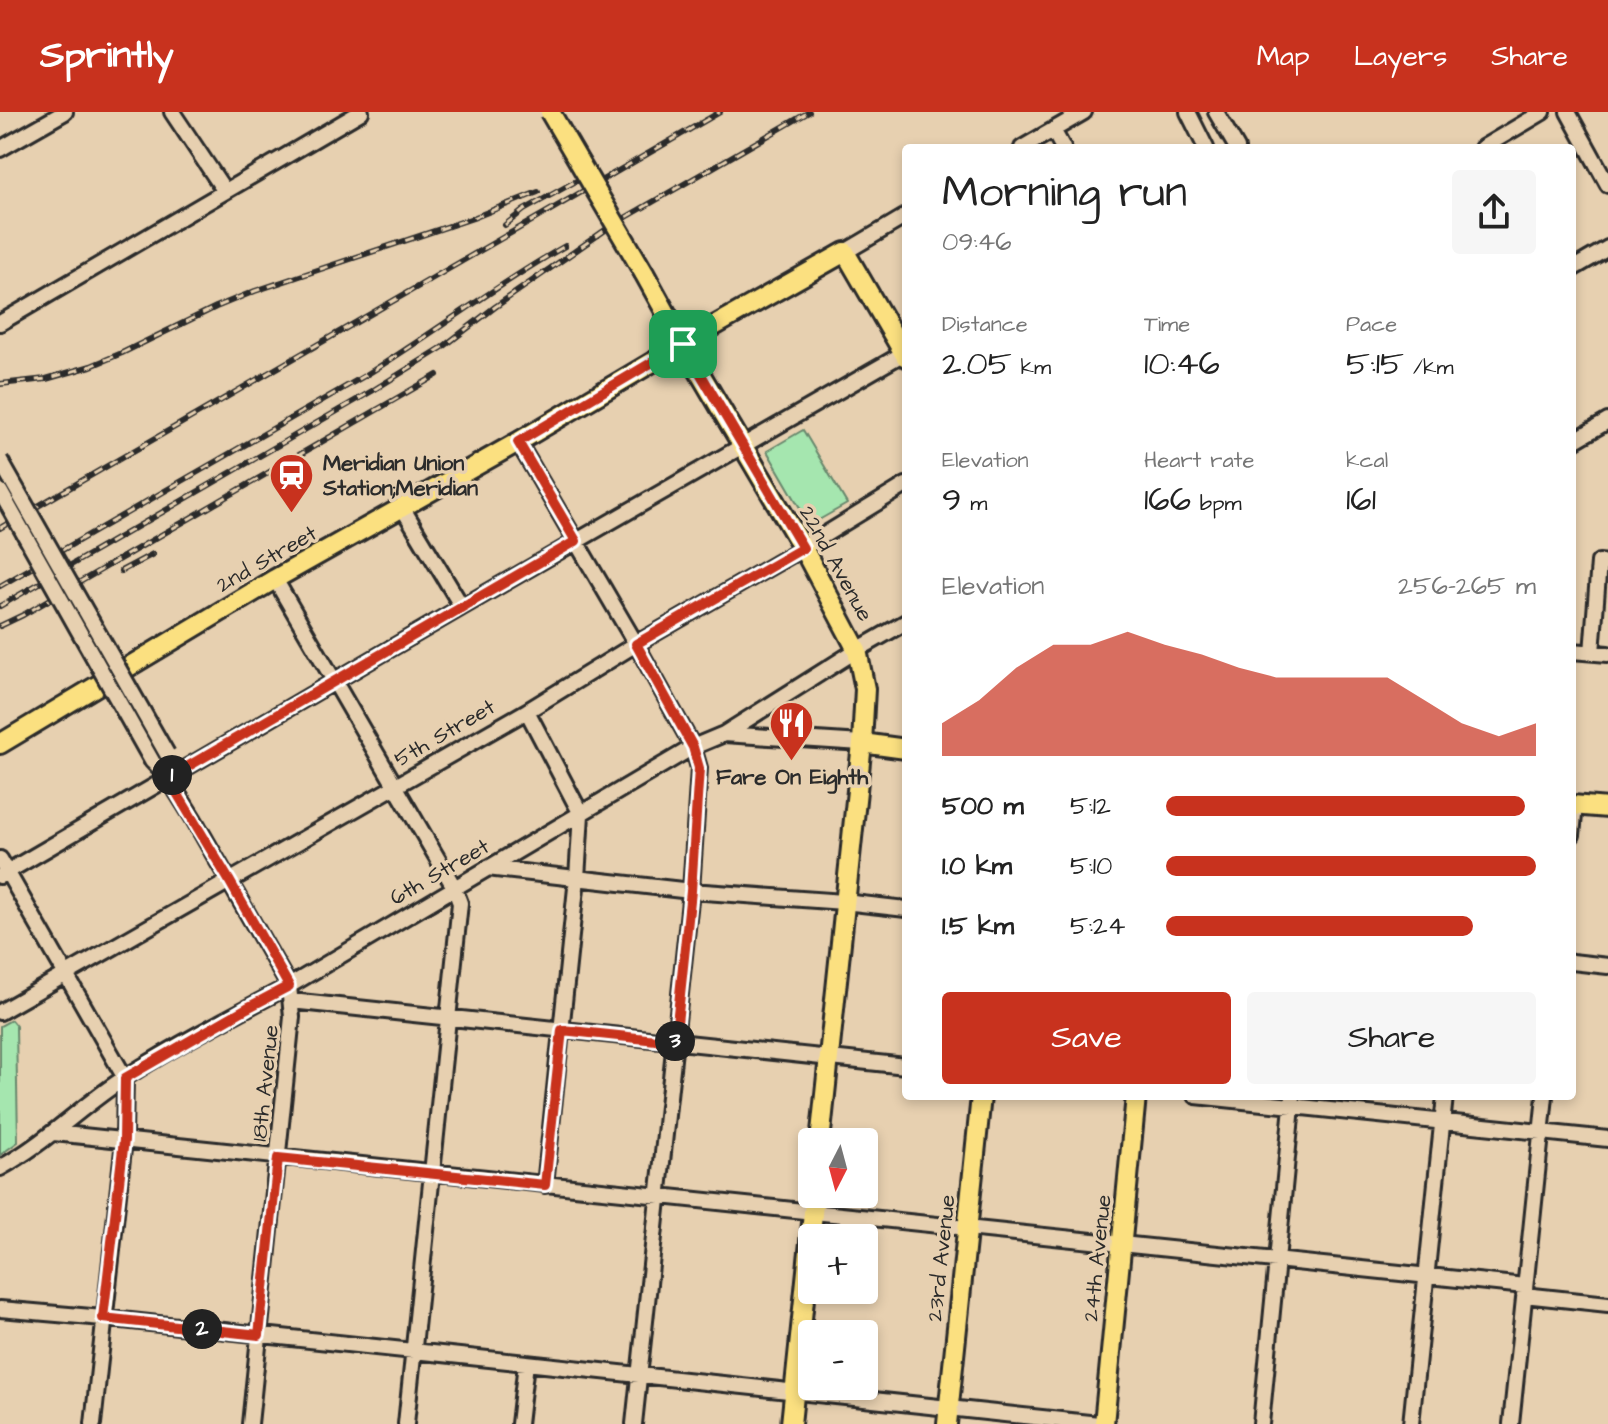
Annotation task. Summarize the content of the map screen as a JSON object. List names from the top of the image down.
{
  "streets": {
    "main road": [
      "2nd Street",
      "22nd Avenue",
      "23rd Avenue",
      "24th Avenue"
    ],
    "street": ["5th Street", "6th Street", "18th Avenue"]
  },
  "crossings": [
    ["2nd Street", "22nd Avenue"],
    ["22nd Avenue", "5th Street"],
    ["22nd Avenue", "6th Street"],
    ["6th Street", "18th Avenue"]
  ],
  "places": {
    "station": ["Meridian Union Station;Meridian"],
    "restaurant": ["Fare On Eighth"]
  },
  "north": "bottom",
  "page": {
    "header": "Sprintly",
    "nav": ["Map", "Layers", "Share"],
    "heading": ["Morning run", "09:46"],
    "stats": [
      ["Distance", "2.05 km"],
      ["Time", "10:46"],
      ["Pace", "5:15 /km"],
      ["Elevation", "9 m"],
      ["Heart rate", "166 bpm"],
      ["kcal", "161"]
    ],
    "chart": ["Elevation", "256–265 m"],
    "pins": ["1", "3", "2"],
    "list": [
      {
        "name": "500 m",
        "note": "5:12"
      },
      {
        "name": "1.0 km",
        "note": "5:10"
      },
      {
        "name": "1.5 km",
        "note": "5:24"
      }
    ],
    "buttons": ["Save", "Share"],
    "map_buttons": ["+", "−"]
  }
}
